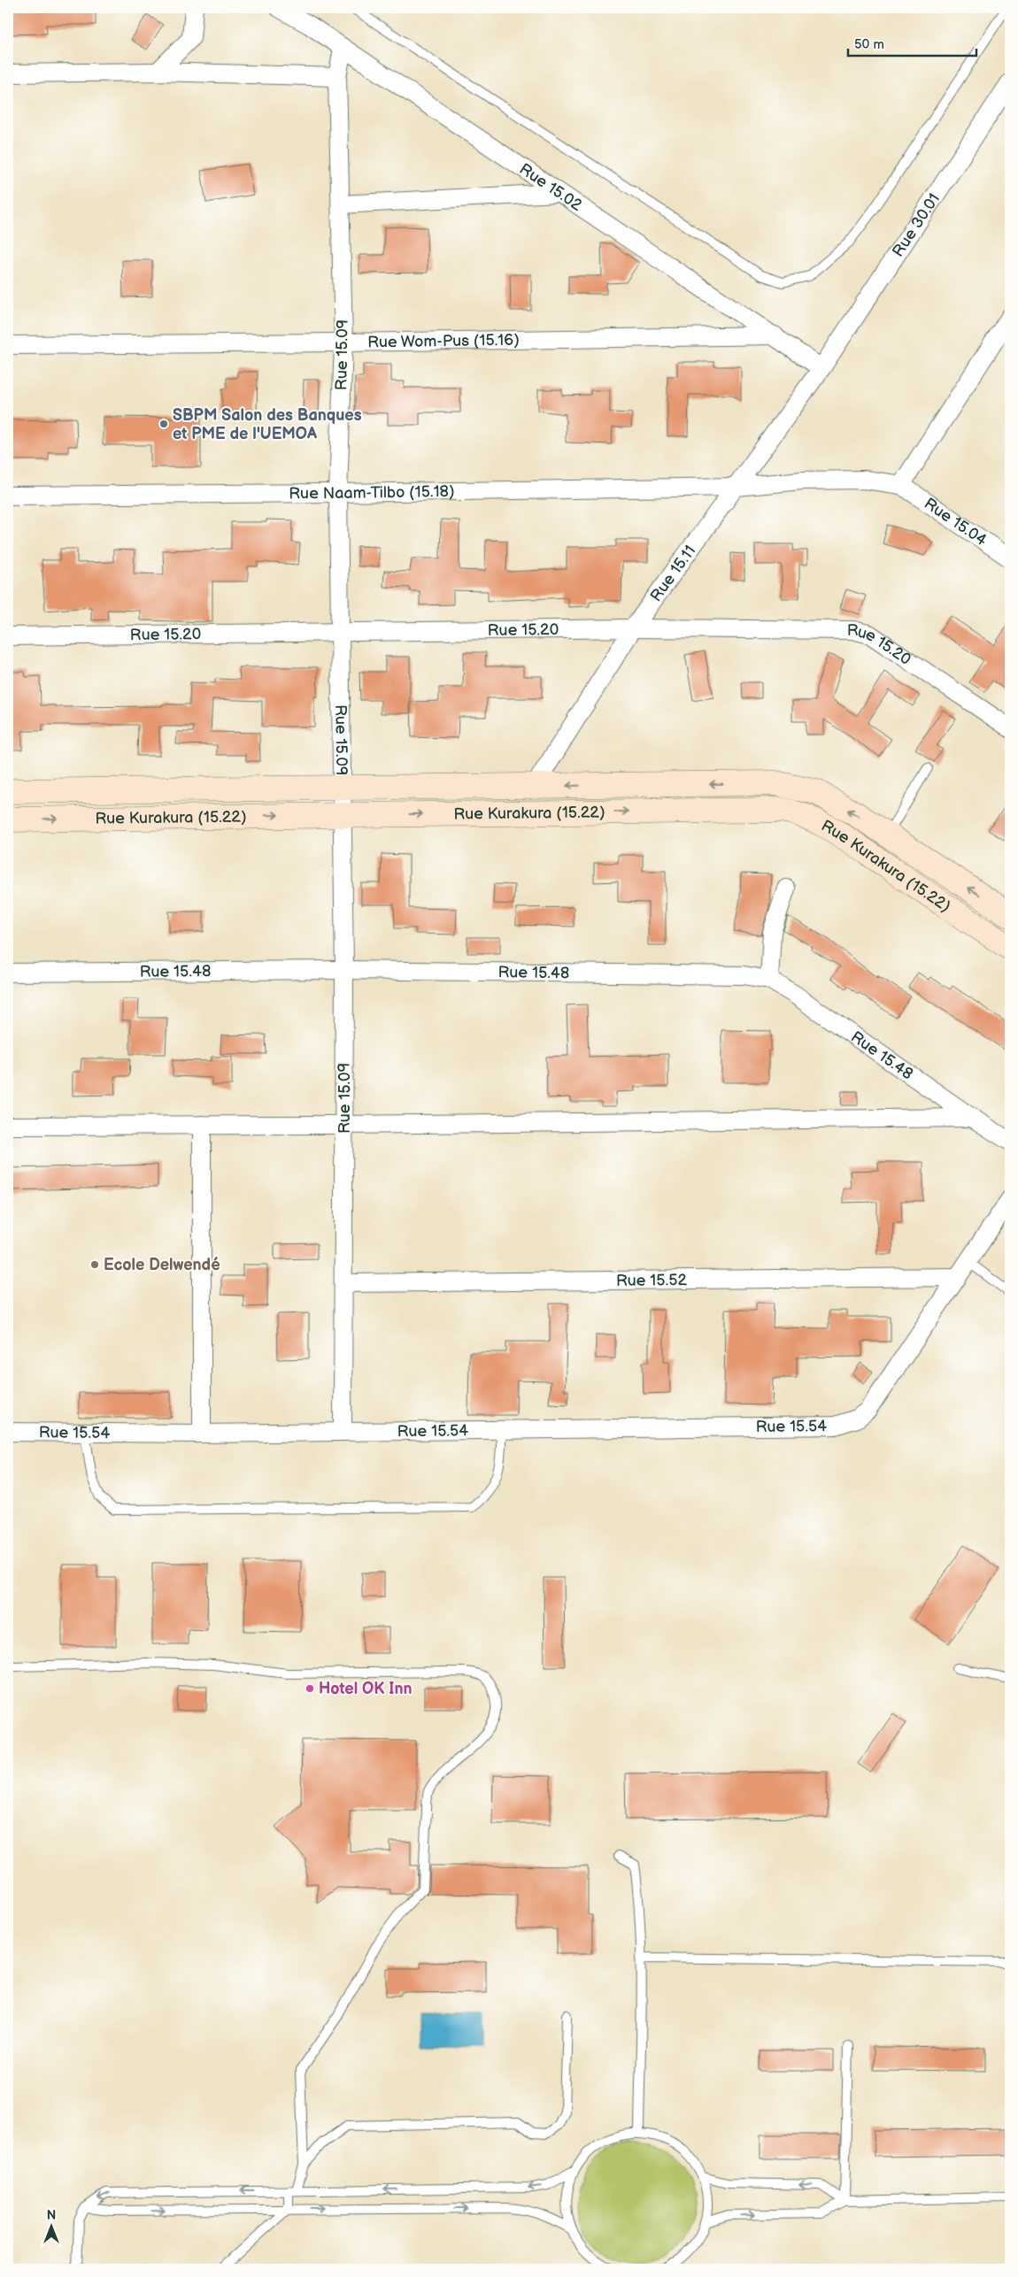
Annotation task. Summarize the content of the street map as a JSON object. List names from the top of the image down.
{
  "streets": {
    "main road": ["Rue Kurakura (15.22)"],
    "street": [
      "Rue 15.02",
      "Rue 30.01",
      "Rue Wom-Pus (15.16)",
      "Rue 15.09",
      "Rue Naam-Tilbo (15.18)",
      "Rue 15.04",
      "Rue 15.11",
      "Rue 15.20",
      "Rue 15.48",
      "Rue 15.52",
      "Rue 15.54"
    ]
  },
  "crossings": [
    ["Rue 15.02", "Rue 30.01"],
    ["Rue 15.02", "Rue Wom-Pus (15.16)"],
    ["Rue 15.02", "Rue 15.09"],
    ["Rue 15.02", "Rue 15.11"],
    ["Rue 30.01", "Rue 15.11"],
    ["Rue Wom-Pus (15.16)", "Rue 15.09"],
    ["Rue 15.09", "Rue Naam-Tilbo (15.18)"],
    ["Rue 15.09", "Rue 15.20"],
    ["Rue 15.09", "Rue Kurakura (15.22)"],
    ["Rue 15.09", "Rue 15.48"],
    ["Rue 15.09", "Rue 15.52"],
    ["Rue 15.09", "Rue 15.54"],
    ["Rue Naam-Tilbo (15.18)", "Rue 15.04"],
    ["Rue Naam-Tilbo (15.18)", "Rue 15.11"],
    ["Rue 15.11", "Rue 15.20"],
    ["Rue 15.11", "Rue Kurakura (15.22)"],
    ["Rue 15.52", "Rue 15.54"]
  ],
  "places": ["SBPM Salon des Banques et PME de l'UEMOA", "Ecole Delwendé", "Hotel OK Inn"],
  "scale_bar": "50 m",
  "north": "top"
}
